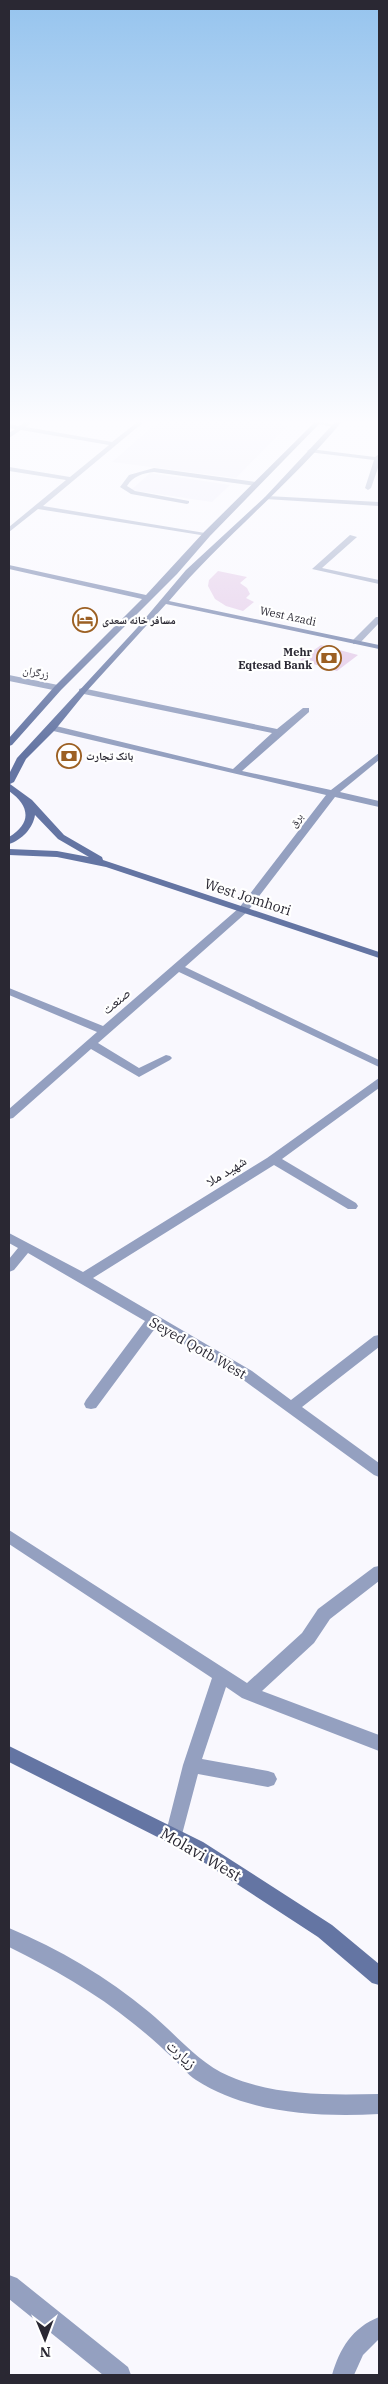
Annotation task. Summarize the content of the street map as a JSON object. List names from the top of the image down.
{
  "streets": {
    "main road": ["West Azadi", "West Jomhori", "Molavi West"],
    "street": [
      "زرگران",
      "برق",
      "صنعت",
      "شهید ملا",
      "Seyed Qotb West",
      "زیارت"
    ]
  },
  "crossings": [
    ["برق", "West Jomhori"],
    ["برق", "صنعت"],
    ["West Jomhori", "صنعت"],
    ["شهید ملا", "Seyed Qotb West"]
  ],
  "places": {
    "hotel": ["مسافر خانه سعدی"],
    "bank": ["Mehr Eqtesad Bank", "بانک تجارت"]
  },
  "north": "bottom"
}
